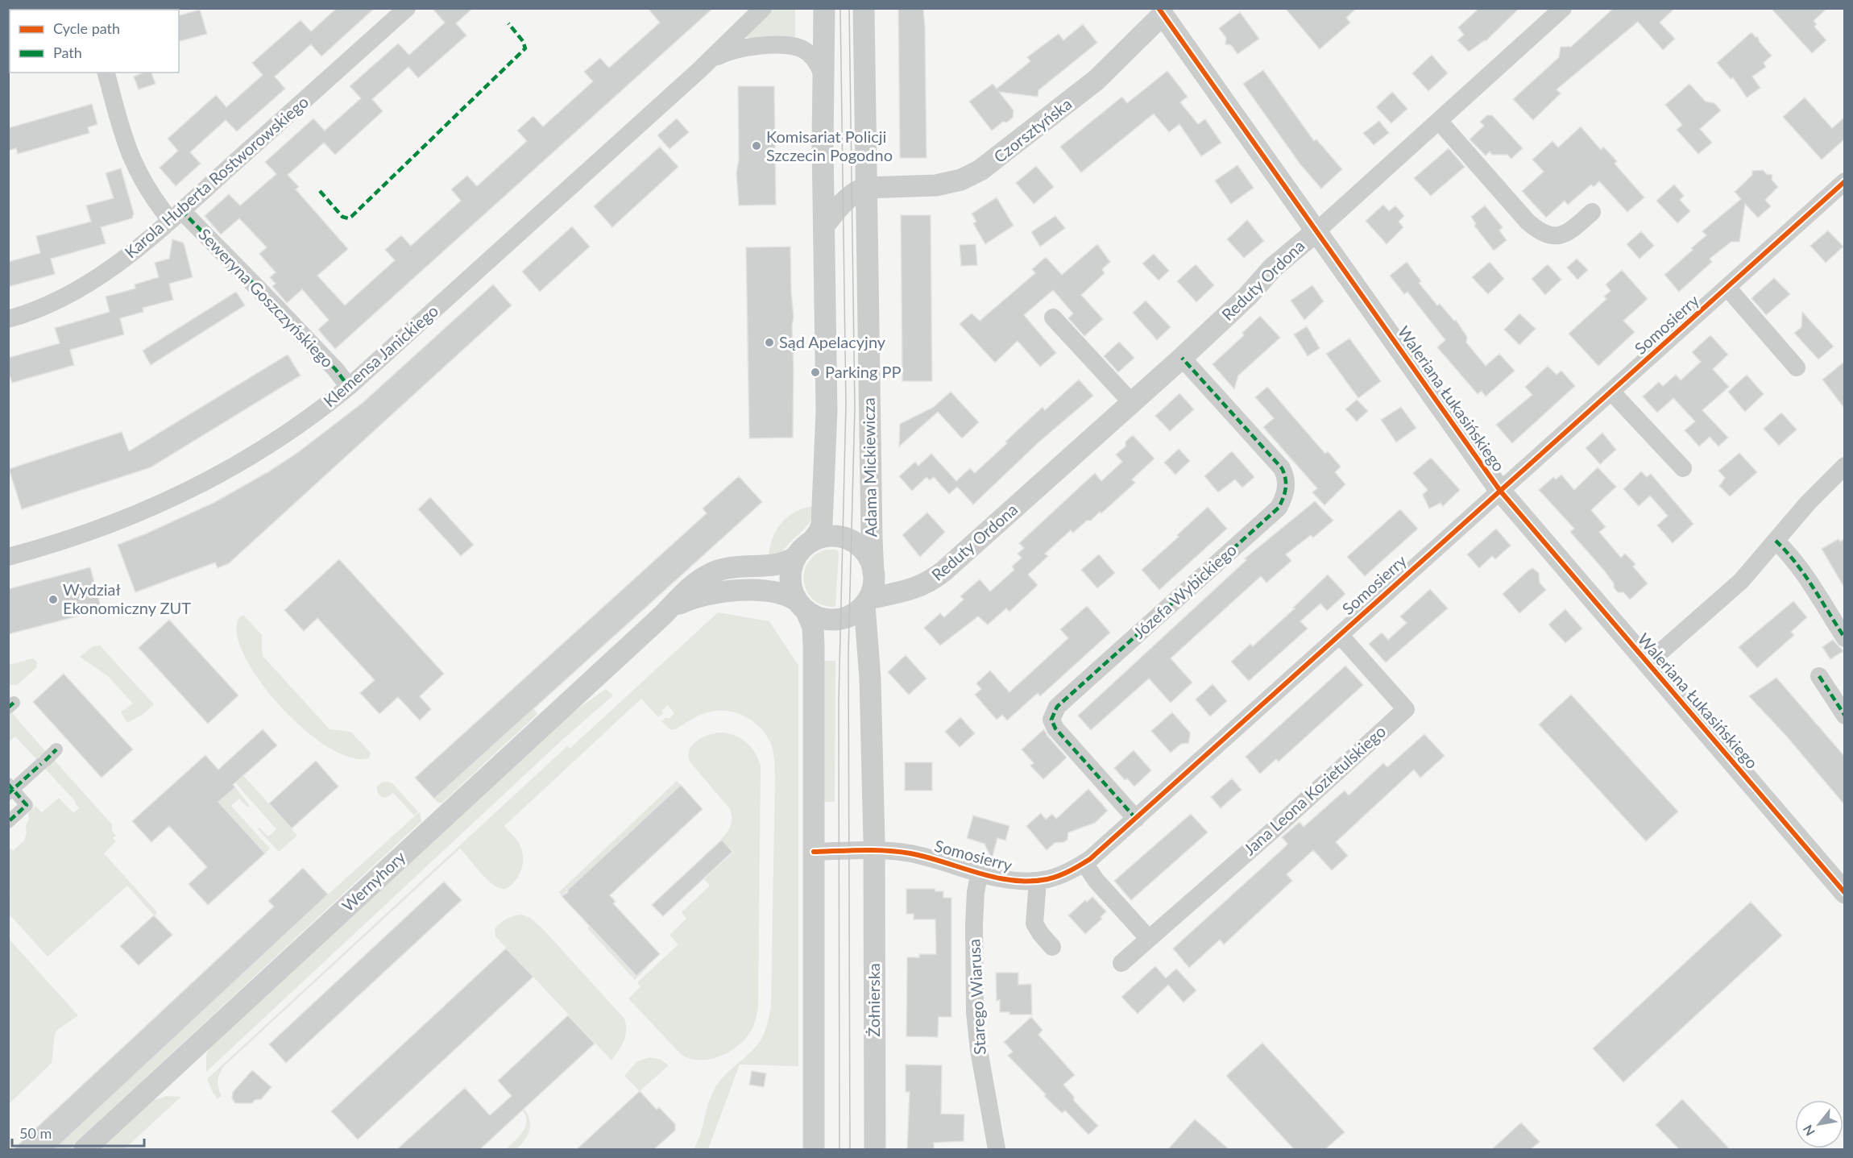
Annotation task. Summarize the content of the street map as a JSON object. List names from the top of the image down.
{
  "streets": {
    "street": [
      "Czorsztyńska",
      "Karola Huberta Rostworowskiego",
      "Reduty Ordona",
      "Seweryna Goszczyńskiego",
      "Somosierry",
      "Klemensa Janickiego",
      "Waleriana Łukasińskiego",
      "Adama Mickiewicza",
      "Józefa Wybickiego",
      "Jana Leona Kozietulskiego",
      "Wernyhory",
      "Starego Wiarusa",
      "Żołnierska"
    ]
  },
  "crossings": [
    ["Czorsztyńska", "Waleriana Łukasińskiego"],
    ["Czorsztyńska", "Adama Mickiewicza"],
    ["Karola Huberta Rostworowskiego", "Seweryna Goszczyńskiego"],
    ["Reduty Ordona", "Waleriana Łukasińskiego"],
    ["Reduty Ordona", "Adama Mickiewicza"],
    ["Reduty Ordona", "Józefa Wybickiego"],
    ["Reduty Ordona", "Wernyhory"],
    ["Reduty Ordona", "Żołnierska"],
    ["Seweryna Goszczyńskiego", "Klemensa Janickiego"],
    ["Somosierry", "Waleriana Łukasińskiego"],
    ["Somosierry", "Józefa Wybickiego"],
    ["Somosierry", "Jana Leona Kozietulskiego"],
    ["Somosierry", "Starego Wiarusa"],
    ["Somosierry", "Żołnierska"],
    ["Adama Mickiewicza", "Wernyhory"],
    ["Adama Mickiewicza", "Żołnierska"],
    ["Wernyhory", "Żołnierska"]
  ],
  "places": [
    "Komisariat Policji Szczecin Pogodno",
    "Sąd Apelacyjny",
    "Parking PP",
    "Wydział Ekonomiczny ZUT"
  ],
  "legend": ["Cycle path", "Path"],
  "scale_bar": "50 m",
  "north": "bottom left"
}
